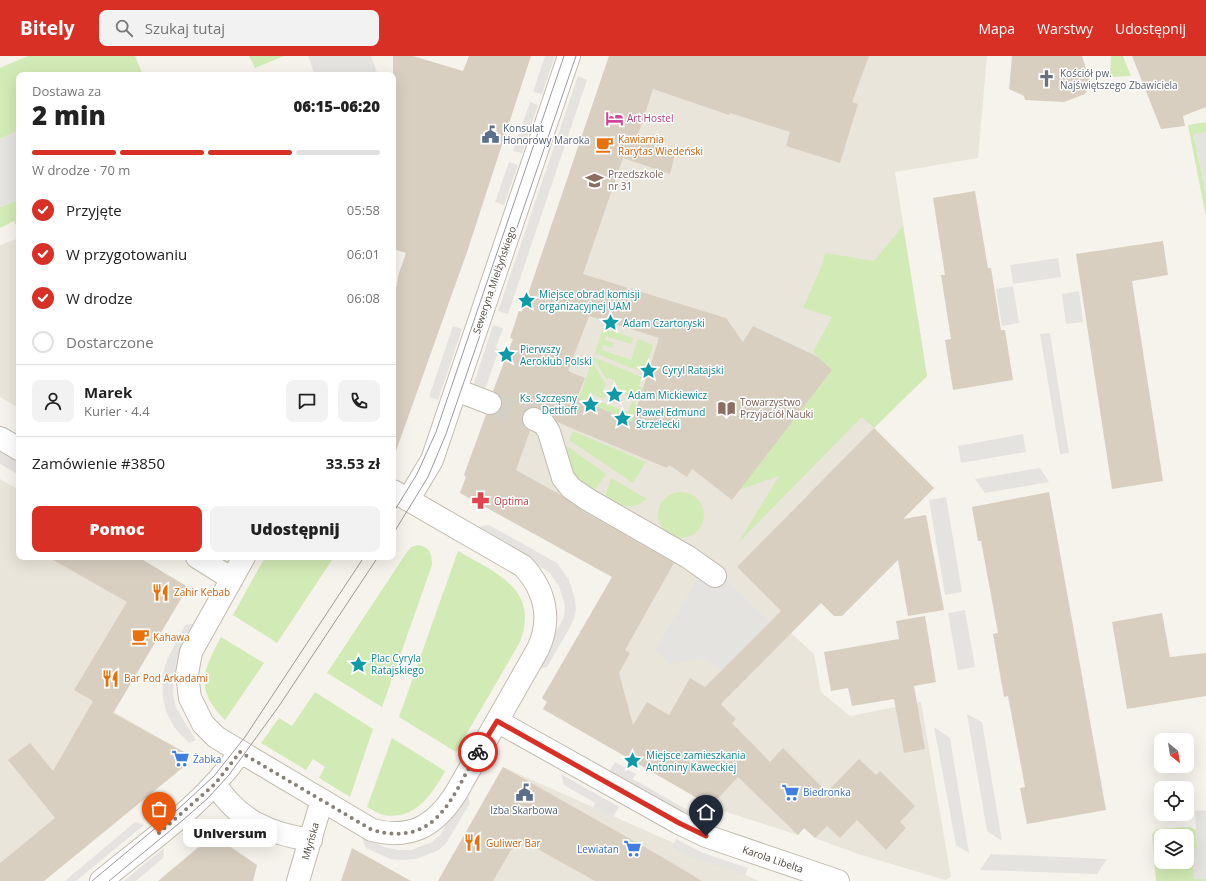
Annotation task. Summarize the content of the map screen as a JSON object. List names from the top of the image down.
{
  "streets": {
    "street": ["Seweryna Mielżyńskiego", "Młyńska", "Karola Libelta"]
  },
  "places": {
    "church": ["Kościół pw. Najświętszego Zbawiciela"],
    "hotel": ["Art Hostel"],
    "public building": ["Konsulat Honorowy Maroka", "Izba Skarbowa"],
    "cafe": ["Kawiarnia Rarytas Wiedeński", "Kahawa"],
    "school or university": ["Przedszkole nr 31"],
    "place": [
      "Miejsce obrad komisji organizacyjnej UAM",
      "Adam Czartoryski",
      "Pierwszy Aeroklub Polski",
      "Cyryl Ratajski",
      "Adam Mickiewicz",
      "Ks. Szczęsny Dettloff",
      "Paweł Edmund Strzelecki",
      "Plac Cyryla Ratajskiego",
      "Miejsce zamieszkania Antoniny Kaweckiej"
    ],
    "library": ["Towarzystwo Przyjaciół Nauki"],
    "pharmacy": ["Optima"],
    "restaurant": ["Zahir Kebab", "Bar Pod Arkadami", "Guliwer Bar"],
    "supermarket": ["Żabka", "Biedronka", "Lewiatan"],
    "other": ["Universum"]
  },
  "north": "bottom right",
  "page": {
    "header": "Bitely",
    "search": "Szukaj tutaj",
    "nav": ["Mapa", "Warstwy", "Udostępnij"],
    "heading": ["2 min", "Dostawa za", "06:15–06:20"],
    "panel": [
      "Marek",
      "Kurier · 4.4",
      "Zamówienie #3850",
      "33.53 zł"
    ],
    "bar": "W drodze · 70 m",
    "list": [
      ["Przyjęte", "05:58"],
      ["W przygotowaniu", "06:01"],
      ["W drodze", "06:08"],
      "Dostarczone"
    ],
    "buttons": ["Pomoc", "Udostępnij"],
    "bubble": "Universum"
  }
}
